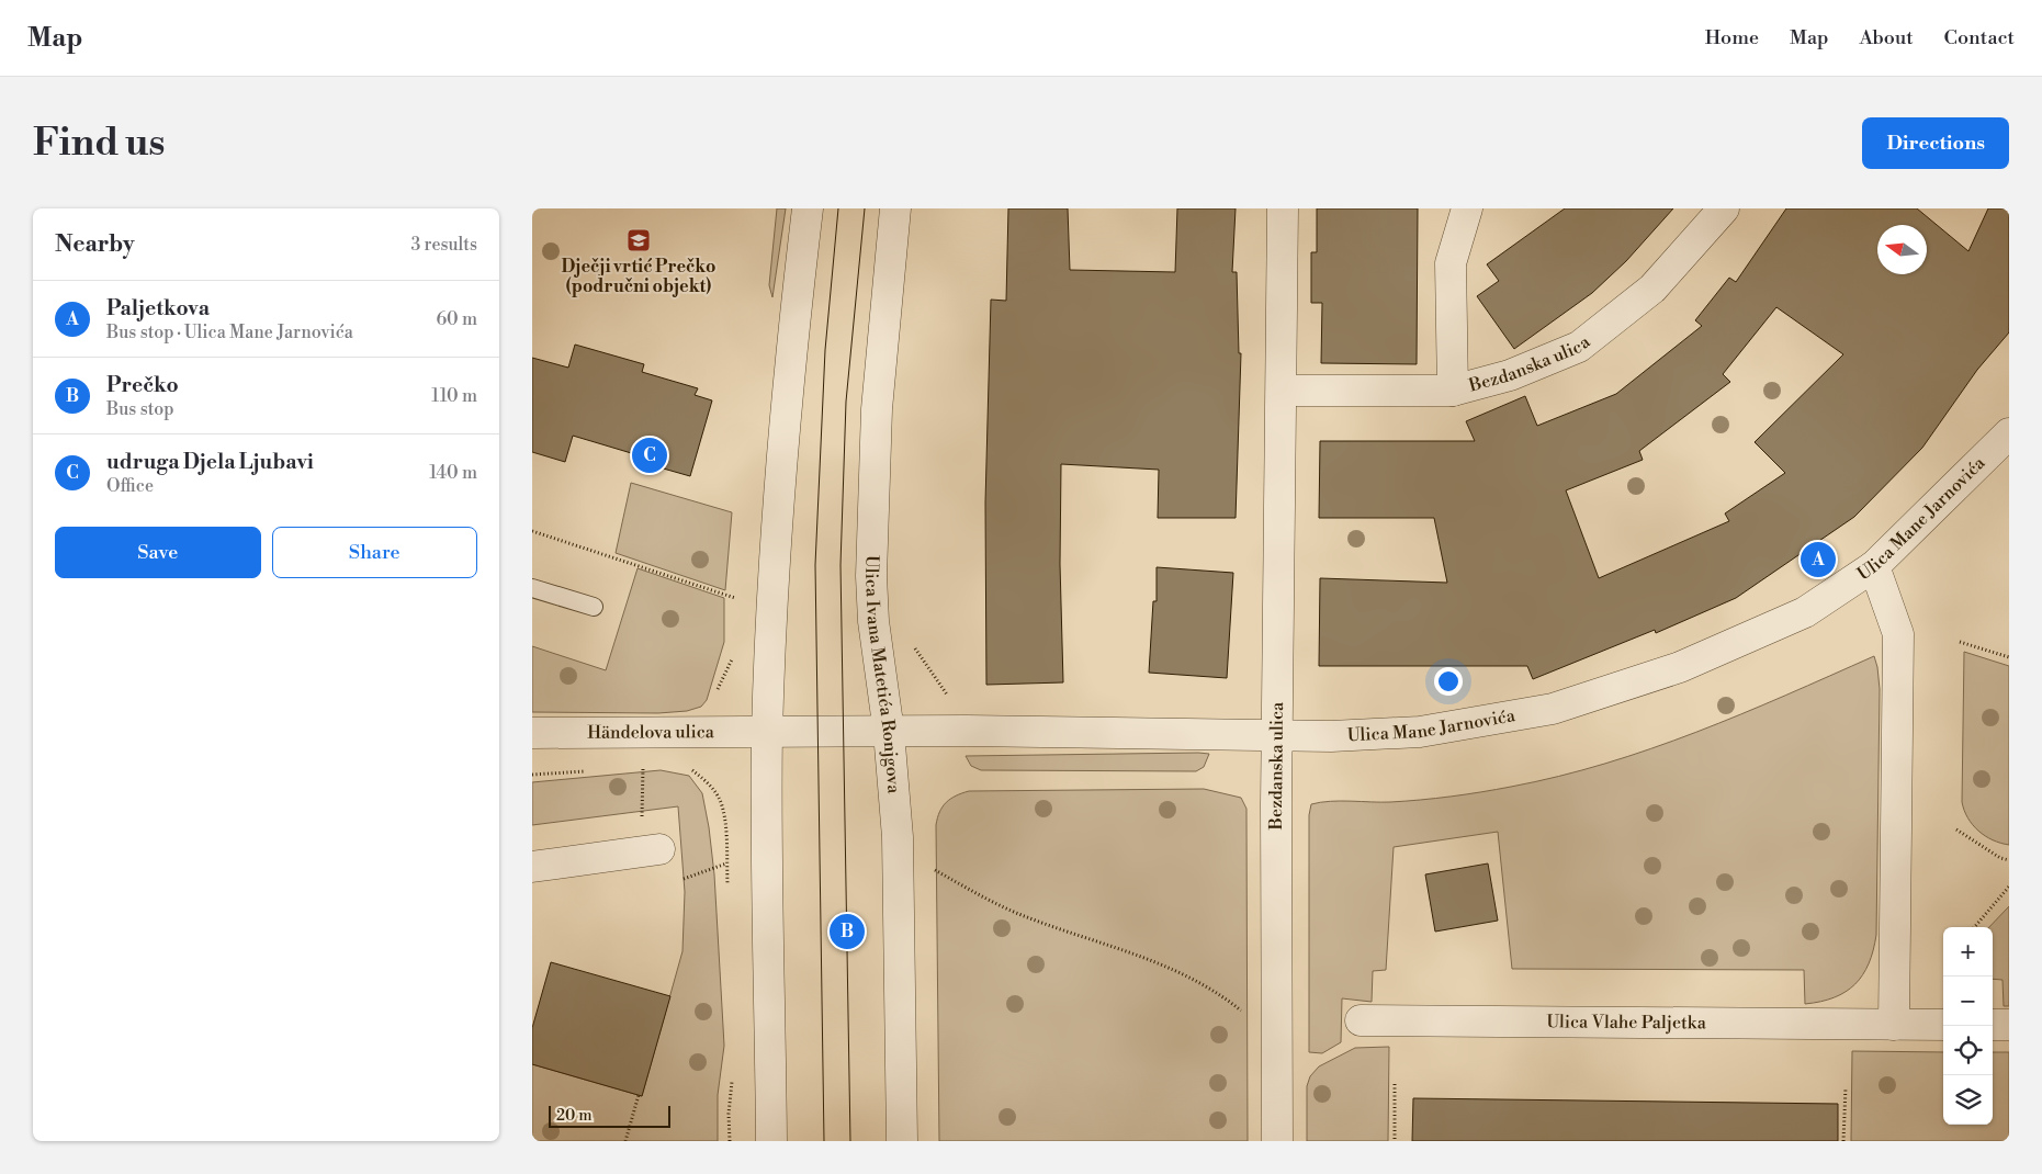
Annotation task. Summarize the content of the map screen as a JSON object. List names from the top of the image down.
{
  "streets": {
    "street": [
      "Bezdanska ulica",
      "Ulica Mane Jarnovića",
      "Ulica Ivana Matetića Ronjgova",
      "Händelova ulica",
      "Ulica Vlahe Paljetka"
    ]
  },
  "crossings": [
    ["Bezdanska ulica", "Ulica Mane Jarnovića"],
    ["Ulica Mane Jarnovića", "Ulica Ivana Matetića Ronjgova"],
    ["Ulica Mane Jarnovića", "Händelova ulica"]
  ],
  "places": {
    "school or university": ["Dječji vrtić Prečko (područni objekt)"]
  },
  "scale_bar": "20 m",
  "north": "left",
  "page": {
    "header": "Map",
    "nav": [
      "Home",
      "Map",
      "About",
      "Contact"
    ],
    "buttons": [
      "Directions",
      ["Save", "Share"]
    ],
    "title": "Find us",
    "heading": ["Nearby", "3 results"],
    "list": [
      {
        "mark": "A",
        "name": "Paljetkova",
        "note": "Bus stop · Ulica Mane Jarnovića",
        "value": "60 m"
      },
      {
        "mark": "B",
        "name": "Prečko",
        "note": "Bus stop",
        "value": "110 m"
      },
      {
        "mark": "C",
        "name": "udruga Djela Ljubavi",
        "note": "Office",
        "value": "140 m"
      }
    ],
    "pins": ["C", "A", "B"],
    "map_buttons": ["+", "−"],
    "scale": "20 m"
  }
}
